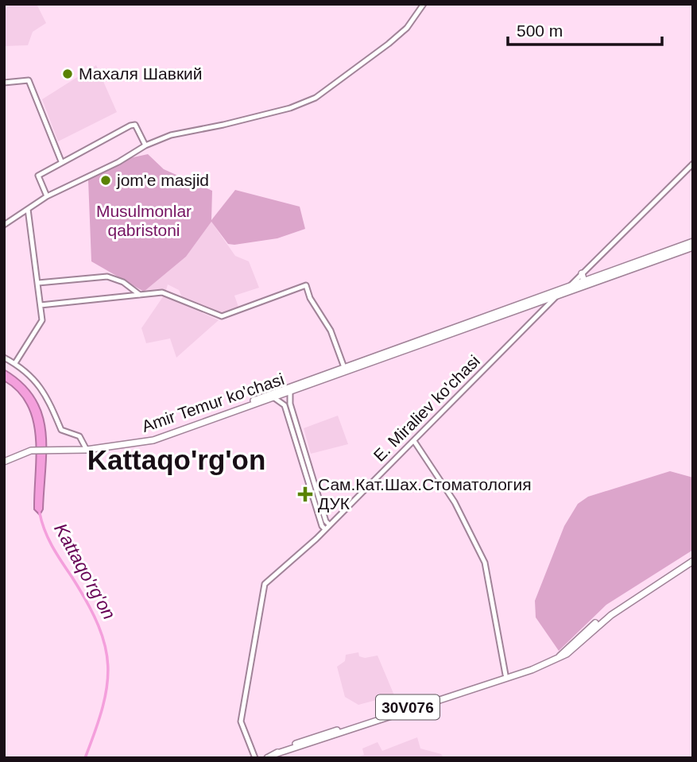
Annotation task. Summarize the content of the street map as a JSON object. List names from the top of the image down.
{
  "streets": {
    "main road": ["Amir Temur ko'chasi", "30V076"],
    "street": ["E. Miraliev ko'chasi"]
  },
  "crossings": [
    ["Amir Temur ko'chasi", "E. Miraliev ko'chasi"]
  ],
  "districts": ["Kattaqo'rg'on"],
  "water": ["Kattaqo'rg'on"],
  "parks": ["Musulmonlar qabristoni"],
  "places": {
    "other": ["Махаля Шавкий", "jom'e masjid"],
    "health": ["Сам.Кат.Шах.Стоматология ДУК"]
  },
  "scale_bar": "500 m"
}
